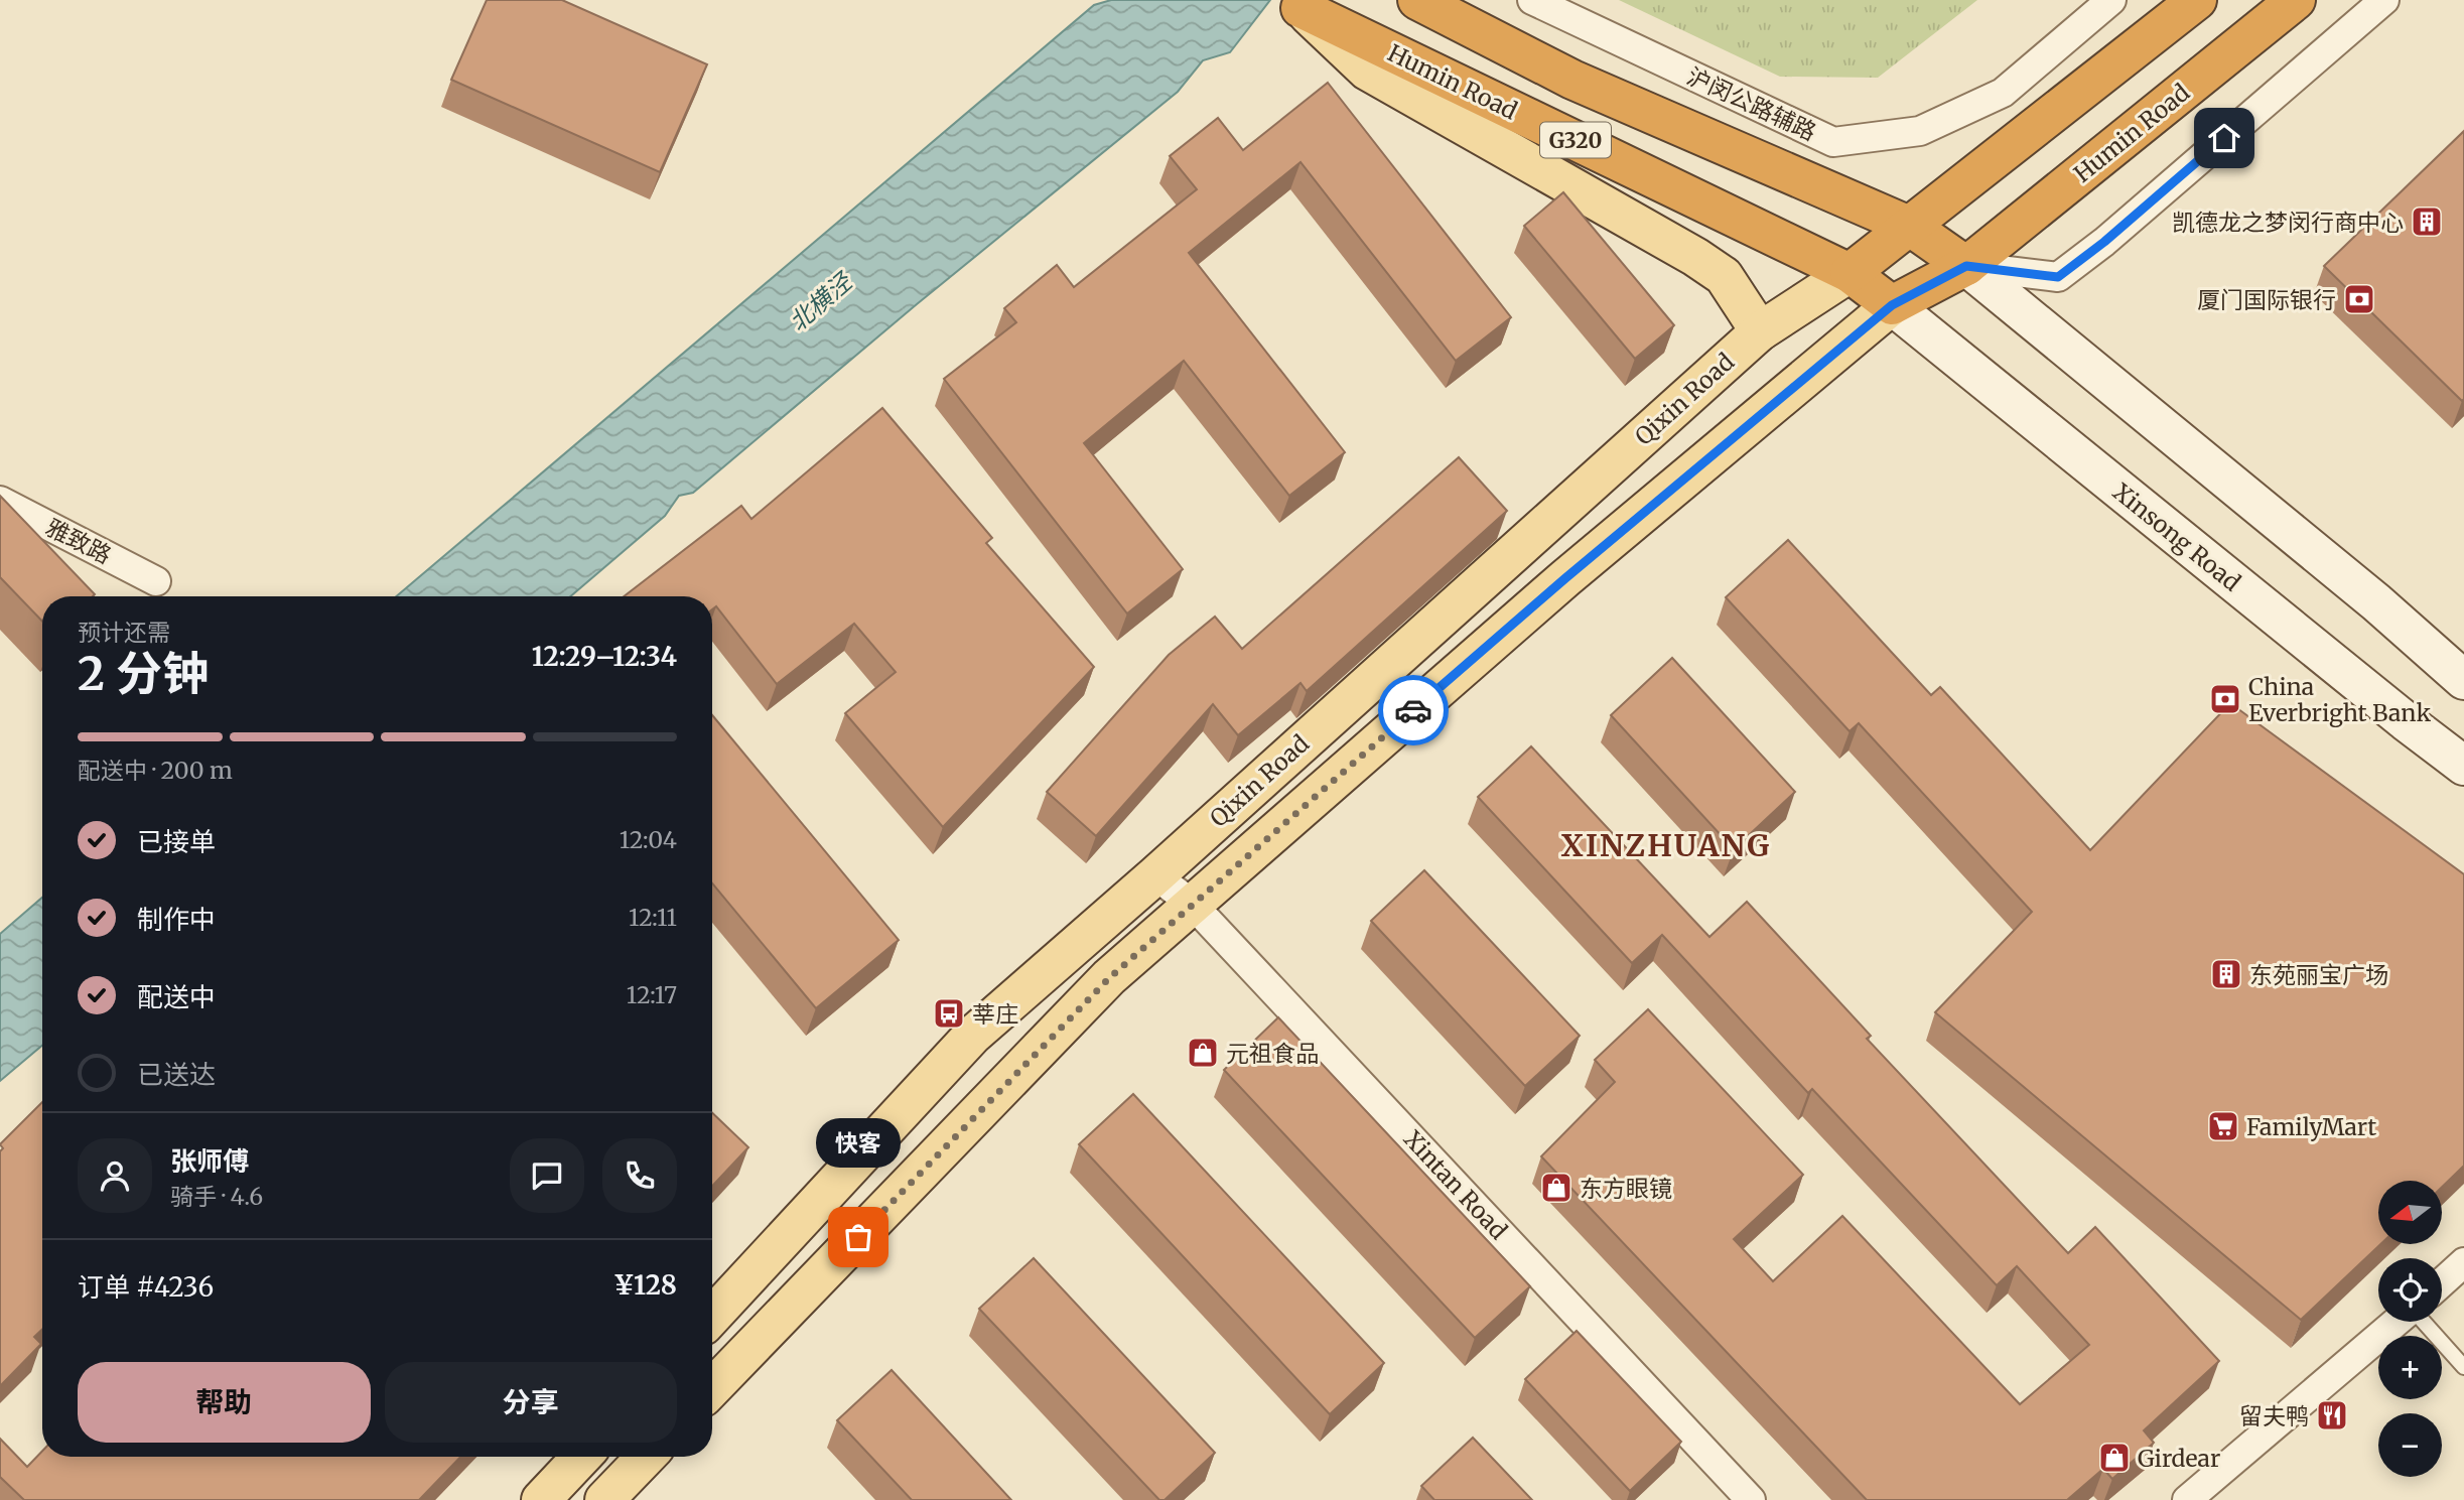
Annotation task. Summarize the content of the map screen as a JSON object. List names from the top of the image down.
{
  "streets": {
    "highway": ["Humin Road", "G320"],
    "main road": ["Qixin Road", "Xinsong Road"],
    "street": ["沪闵公路辅路", "雅致路", "Xintan Road"]
  },
  "crossings": [
    ["Humin Road", "G320"],
    ["Humin Road", "Qixin Road"],
    ["Humin Road", "Xinsong Road"],
    ["Qixin Road", "Xinsong Road"],
    ["Qixin Road", "Xintan Road"]
  ],
  "districts": ["XINZHUANG"],
  "water": ["北横泾"],
  "places": {
    "building": ["凯德龙之梦闵行商中心", "东苑丽宝广场"],
    "bank": ["厦门国际银行", "China Everbright Bank"],
    "bus stop": ["莘庄"],
    "shop": ["元祖食品", "东方眼镜", "Girdear"],
    "supermarket": ["FamilyMart"],
    "other": ["快客"],
    "restaurant": ["留夫鸭"]
  },
  "north": "left",
  "page": {
    "heading": ["2 分钟", "预计还需", "12:29–12:34"],
    "panel": [
      "张师傅",
      "骑手 · 4.6",
      "订单 #4236",
      "¥128"
    ],
    "bar": "配送中 · 200 m",
    "list": [
      ["已接单", "12:04"],
      ["制作中", "12:11"],
      ["配送中", "12:17"],
      "已送达"
    ],
    "bubble": "快客",
    "map_buttons": ["+", "−"],
    "buttons": ["帮助", "分享"]
  }
}
